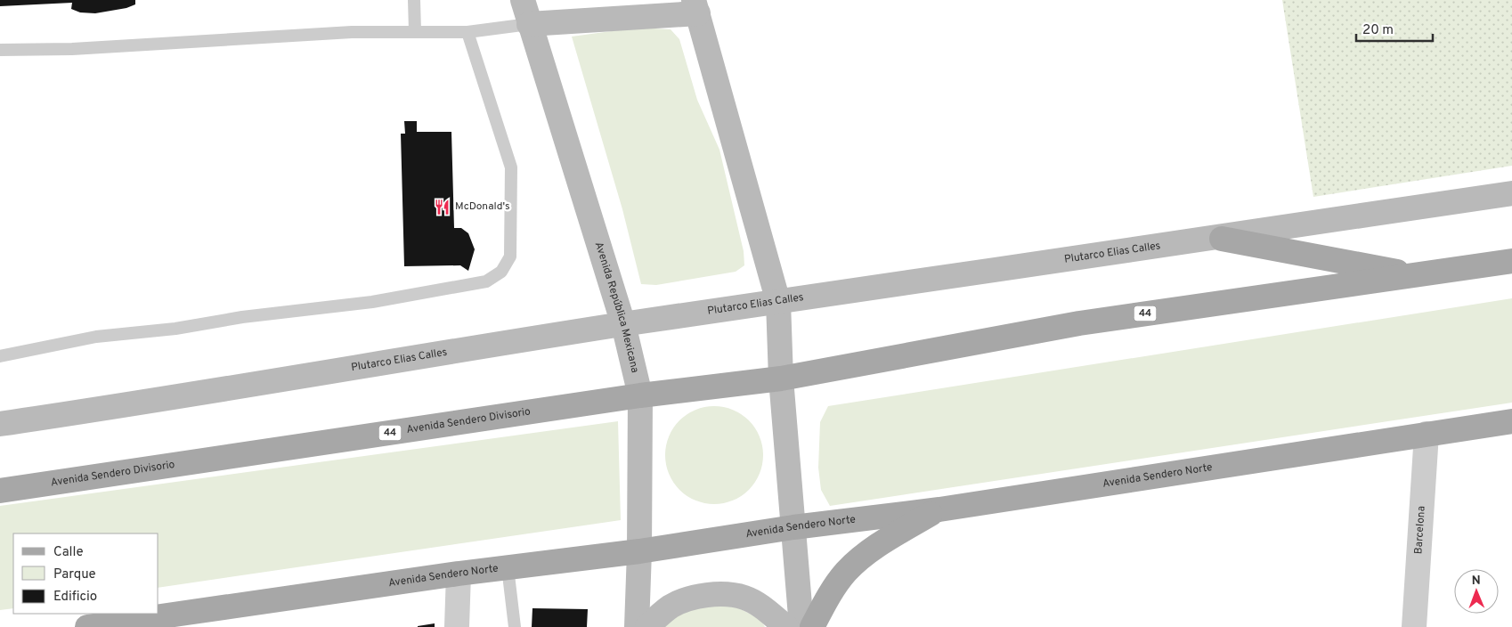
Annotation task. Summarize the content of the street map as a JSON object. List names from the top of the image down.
{
  "streets": {
    "main road": [
      "Plutarco Elias Calles",
      "Avenida República Mexicana",
      "44",
      "Avenida Sendero Divisorio",
      "Avenida Sendero Norte"
    ],
    "street": ["Barcelona"]
  },
  "crossings": [
    ["Plutarco Elias Calles", "Avenida República Mexicana"],
    ["Avenida República Mexicana", "Avenida Sendero Divisorio"],
    ["Avenida República Mexicana", "Avenida Sendero Norte"],
    ["44", "Avenida Sendero Divisorio"],
    ["Avenida Sendero Norte", "Barcelona"]
  ],
  "places": {
    "restaurant": ["McDonald's"]
  },
  "legend": ["Calle", "Parque", "Edificio"],
  "scale_bar": "20 m",
  "north": "top"
}
